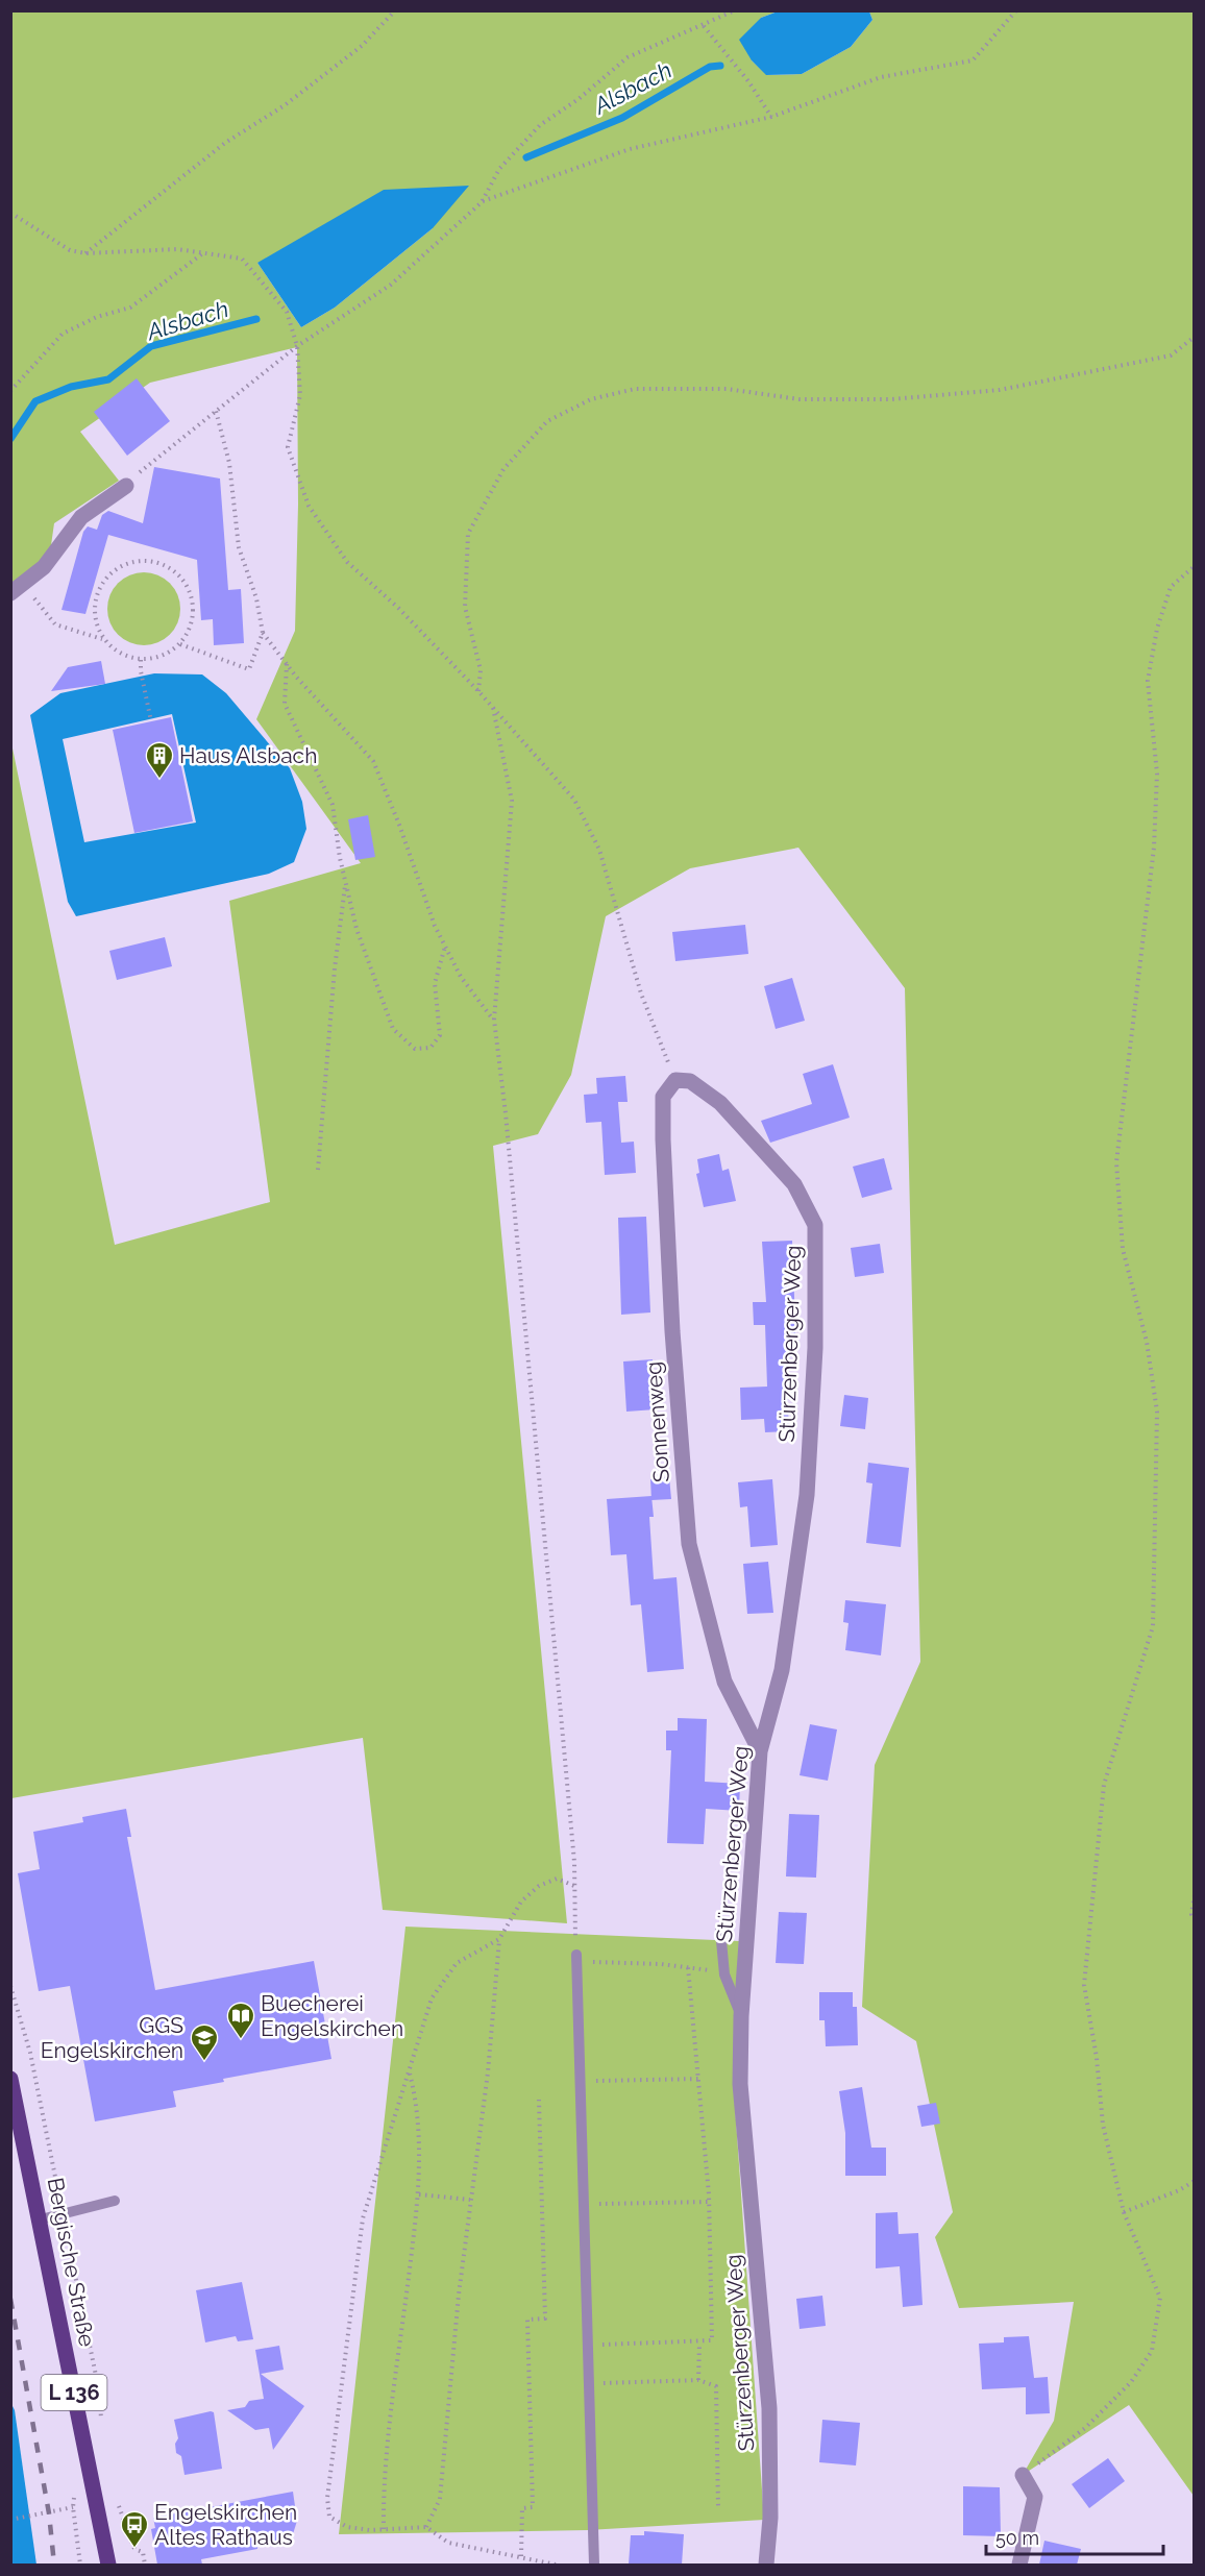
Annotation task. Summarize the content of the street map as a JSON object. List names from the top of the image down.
{
  "streets": {
    "main road": ["Bergische Straße", "L 136"],
    "street": ["Stürzenberger Weg", "Sonnenweg"]
  },
  "crossings": [
    ["Stürzenberger Weg", "Sonnenweg"]
  ],
  "water": ["Alsbach"],
  "places": {
    "building": ["Haus Alsbach"],
    "library": ["Buecherei Engelskirchen"],
    "school or university": ["GGS Engelskirchen"],
    "bus stop": ["Engelskirchen Altes Rathaus"]
  },
  "scale_bar": "50 m"
}
